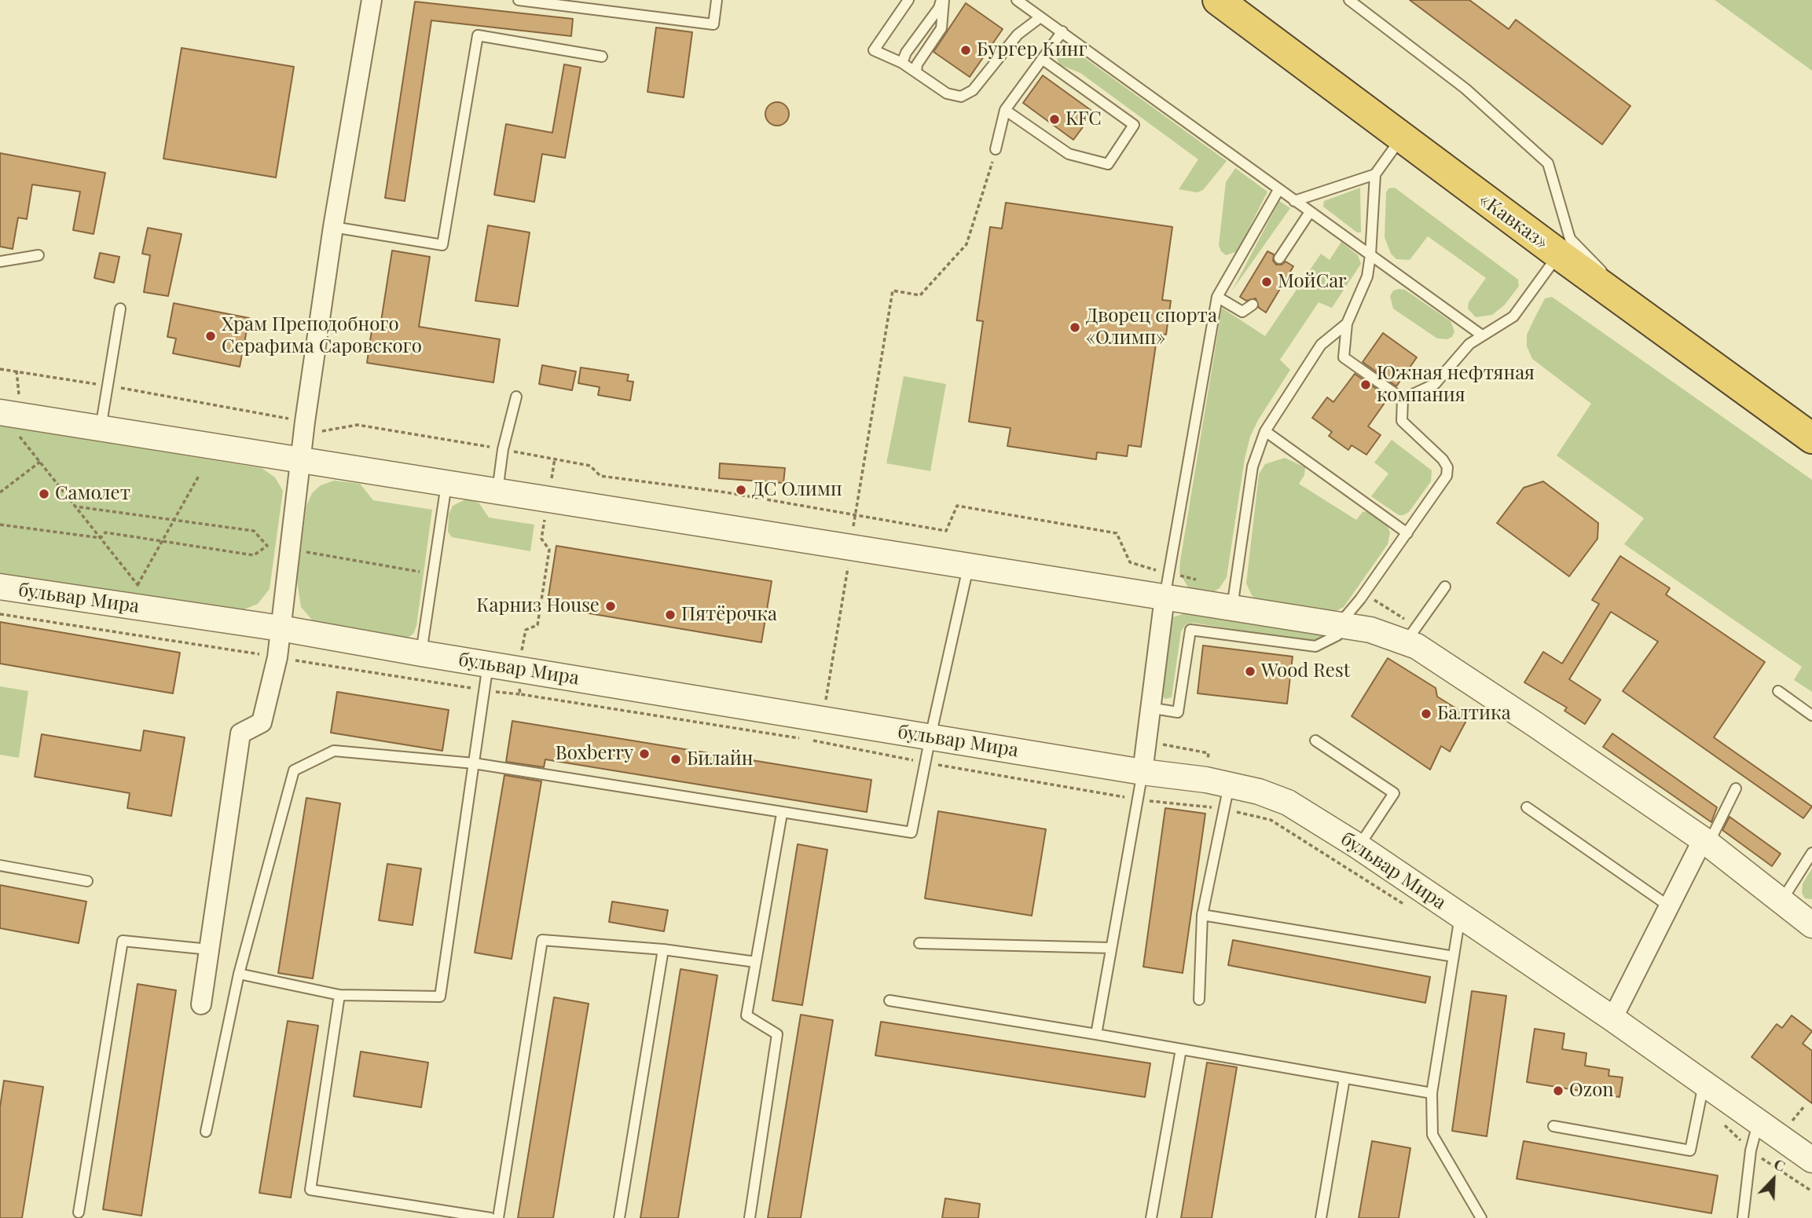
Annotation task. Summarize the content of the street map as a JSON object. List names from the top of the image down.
{
  "streets": {
    "highway": ["«Кавказ»"],
    "street": ["бульвар Мира"]
  },
  "places": [
    "Бургер Кинг",
    "KFC",
    "МойCar",
    "Дворец спорта «Олимп»",
    "Храм Преподобного Серафима Саровского",
    "Южная нефтяная компания",
    "ДС Олимп",
    "Самолет",
    "Карниз House",
    "Пятёрочка",
    "Wood Rest",
    "Балтика",
    "Boxberry",
    "Билайн",
    "Ozon"
  ],
  "north": "top right"
}
